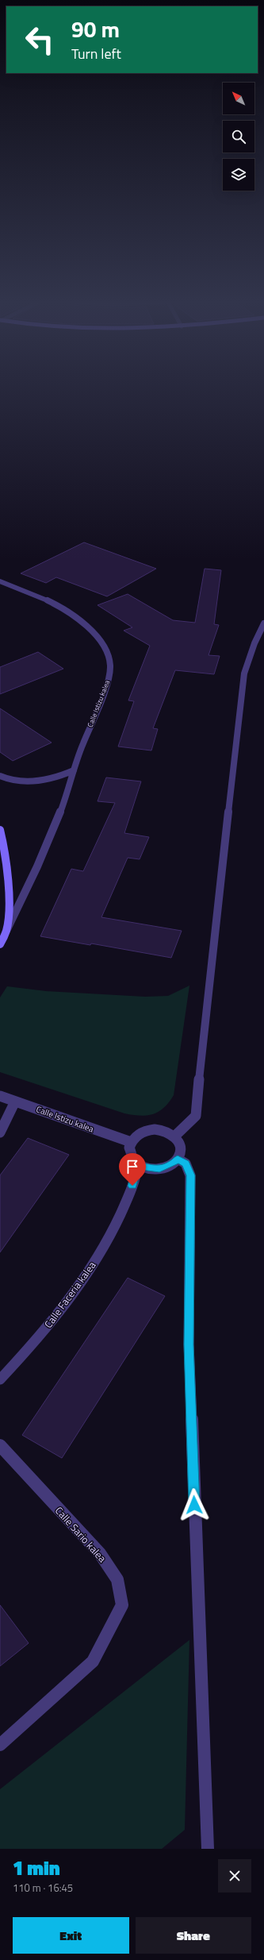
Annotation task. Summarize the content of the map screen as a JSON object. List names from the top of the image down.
{
  "streets": {
    "street": ["Calle Istizu kalea", "Calle Faceria kalea", "Calle Sario kalea"]
  },
  "crossings": [
    ["Calle Istizu kalea", "Calle Faceria kalea"]
  ],
  "north": "top left",
  "page": {
    "turn": ["90 m", "Turn left"],
    "heading": ["1 min", "110 m · 16:45"],
    "buttons": ["Exit", "Share"]
  }
}
